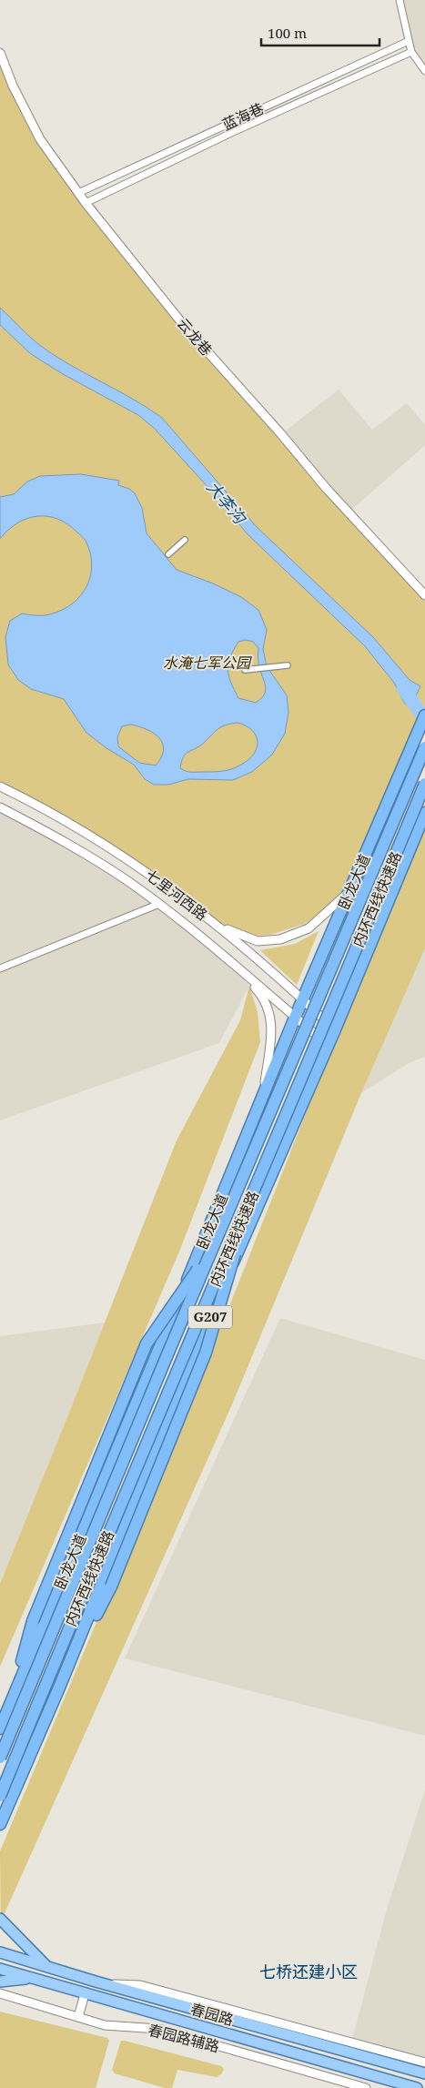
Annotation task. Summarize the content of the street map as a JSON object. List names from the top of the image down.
{
  "streets": {
    "highway": ["卧龙大道", "内环西线快速路", "G207"],
    "main road": ["春园路"],
    "street": [
      "蓝海巷",
      "云龙巷",
      "七里河西路",
      "春园路辅路"
    ]
  },
  "crossings": [
    ["蓝海巷", "云龙巷"],
    ["卧龙大道", "七里河西路"],
    ["七里河西路", "G207"]
  ],
  "districts": ["七桥还建小区"],
  "water": ["大李沟"],
  "parks": ["水淹七军公园"],
  "scale_bar": "100 m"
}
